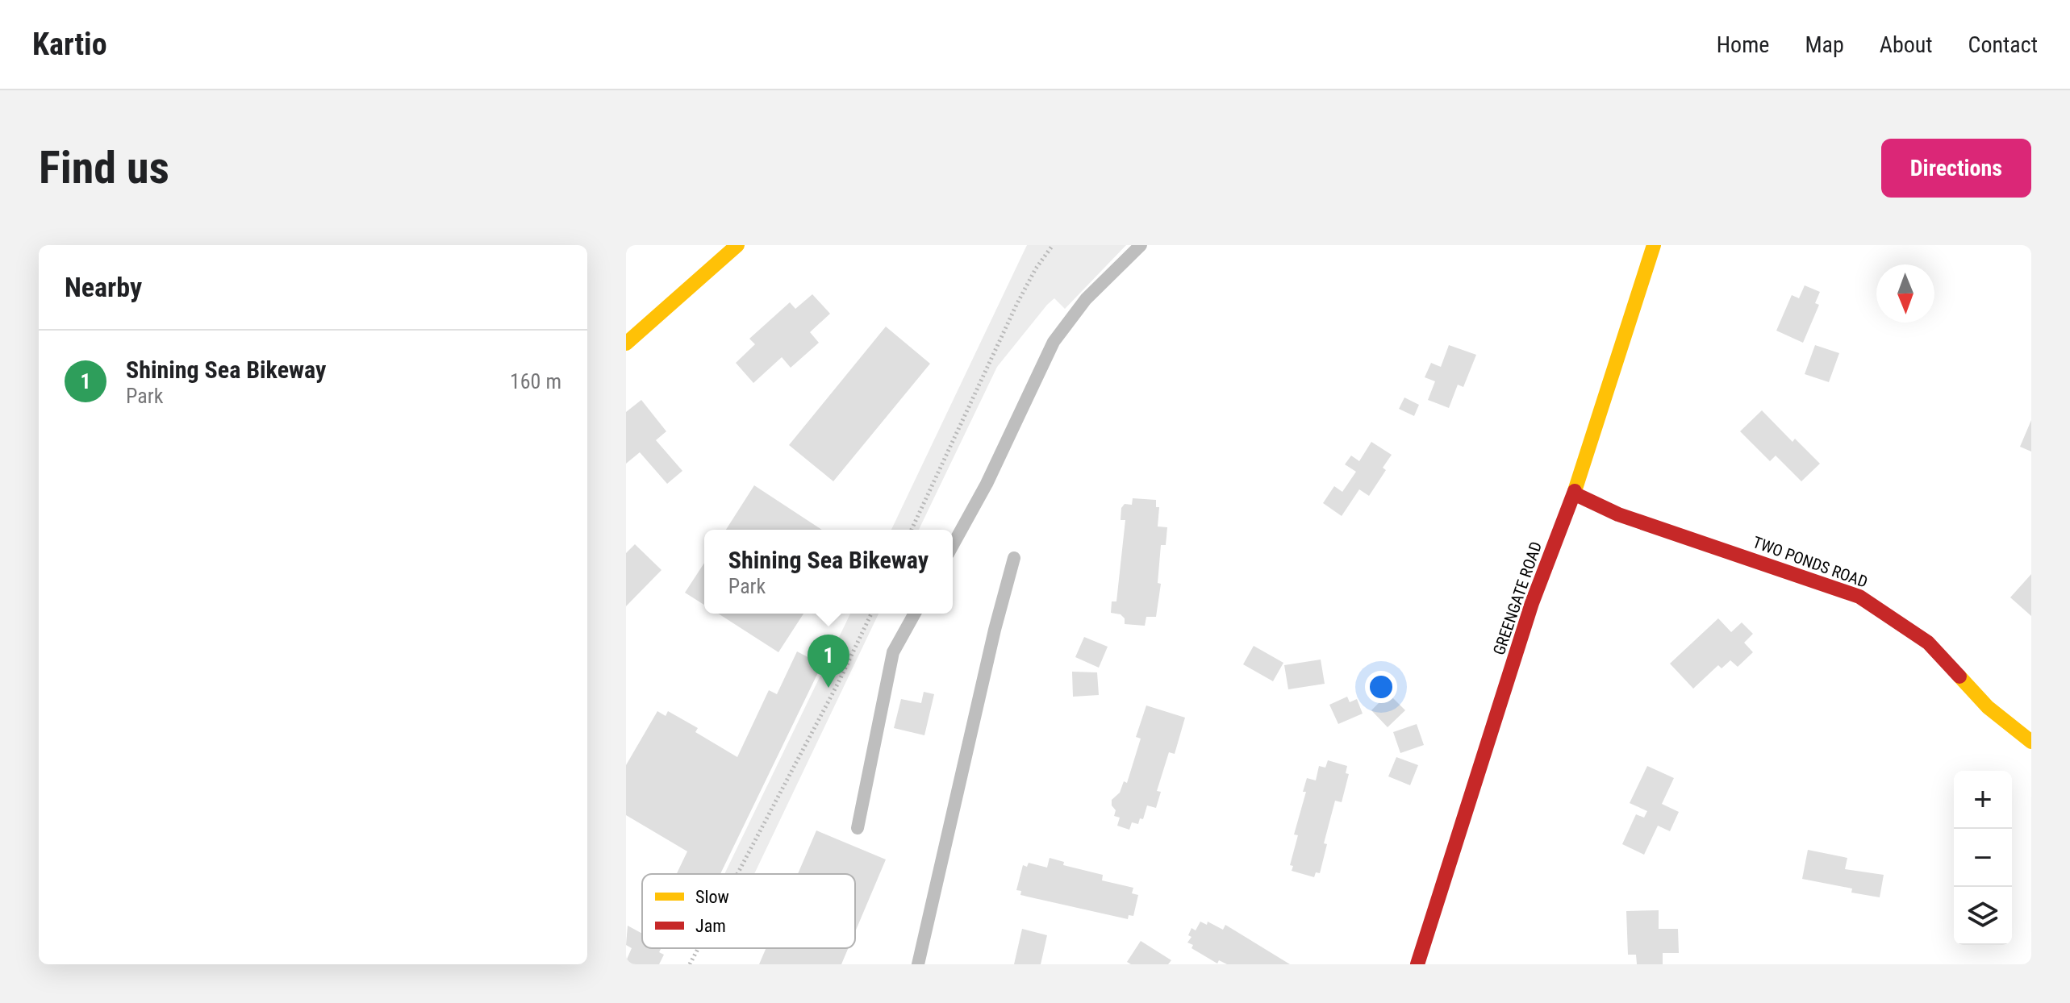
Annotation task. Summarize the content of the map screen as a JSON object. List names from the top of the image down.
{
  "streets": {
    "main road": ["TWO PONDS ROAD", "GREENGATE ROAD"]
  },
  "crossings": [
    ["TWO PONDS ROAD", "GREENGATE ROAD"]
  ],
  "legend": ["Slow", "Jam"],
  "north": "bottom",
  "page": {
    "header": "Kartio",
    "nav": [
      "Home",
      "Map",
      "About",
      "Contact"
    ],
    "buttons": "Directions",
    "title": "Find us",
    "heading": "Nearby",
    "list": [
      {
        "mark": "1",
        "name": "Shining Sea Bikeway",
        "note": "Park",
        "value": "160 m"
      }
    ],
    "popup": ["Shining Sea Bikeway", "Park"],
    "pins": "1",
    "map_buttons": ["+", "−"]
  }
}
